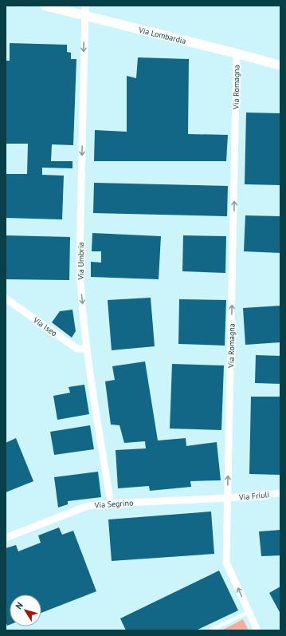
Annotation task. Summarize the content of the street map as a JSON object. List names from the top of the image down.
{
  "streets": {
    "street": [
      "Via Lombardia",
      "Via Romagna",
      "Via Umbria",
      "Via Iseo",
      "Via Friuli",
      "Via Segrino"
    ]
  },
  "crossings": [
    ["Via Lombardia", "Via Romagna"],
    ["Via Lombardia", "Via Umbria"],
    ["Via Romagna", "Via Friuli"],
    ["Via Romagna", "Via Segrino"],
    ["Via Umbria", "Via Iseo"],
    ["Via Umbria", "Via Segrino"],
    ["Via Friuli", "Via Segrino"]
  ],
  "one_way": ["Via Romagna", "Via Umbria"],
  "north": "top left"
}
